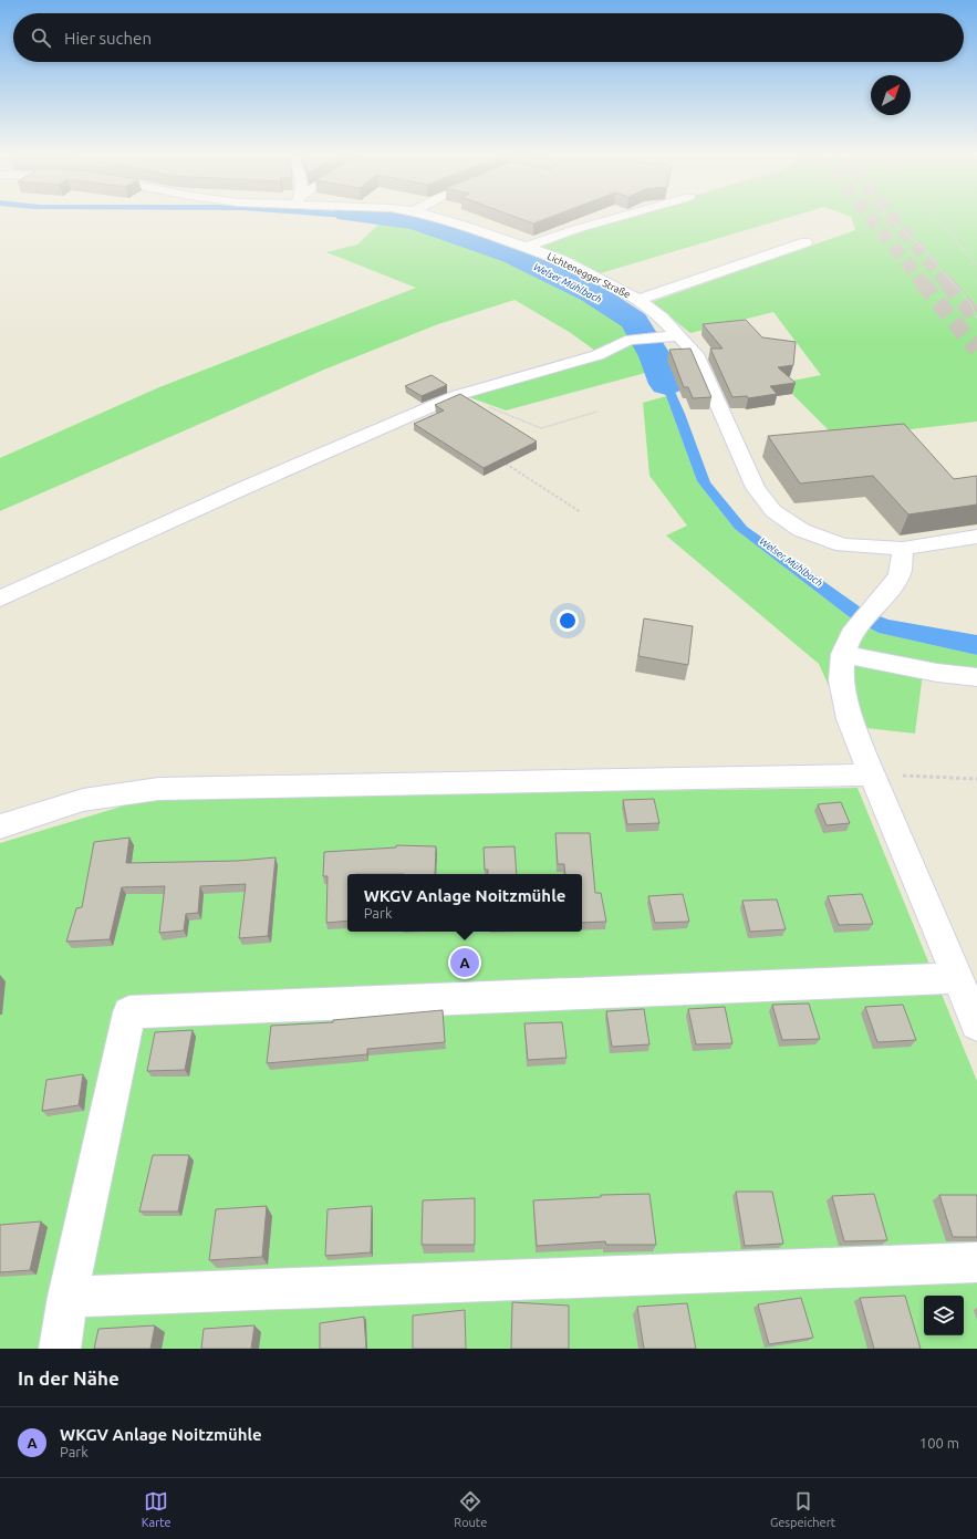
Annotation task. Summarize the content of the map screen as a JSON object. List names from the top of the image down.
{
  "streets": {
    "street": ["Lichtenegger Straße"]
  },
  "water": ["Welser Mühlbach"],
  "north": "top right",
  "page": {
    "search": "Hier suchen",
    "popup": ["WKGV Anlage Noitzmühle", "Park"],
    "pins": "A",
    "heading": "In der Nähe",
    "list": [
      {
        "mark": "A",
        "name": "WKGV Anlage Noitzmühle",
        "note": "Park",
        "value": "100 m"
      }
    ],
    "nav": ["Karte", "Route", "Gespeichert"]
  }
}
